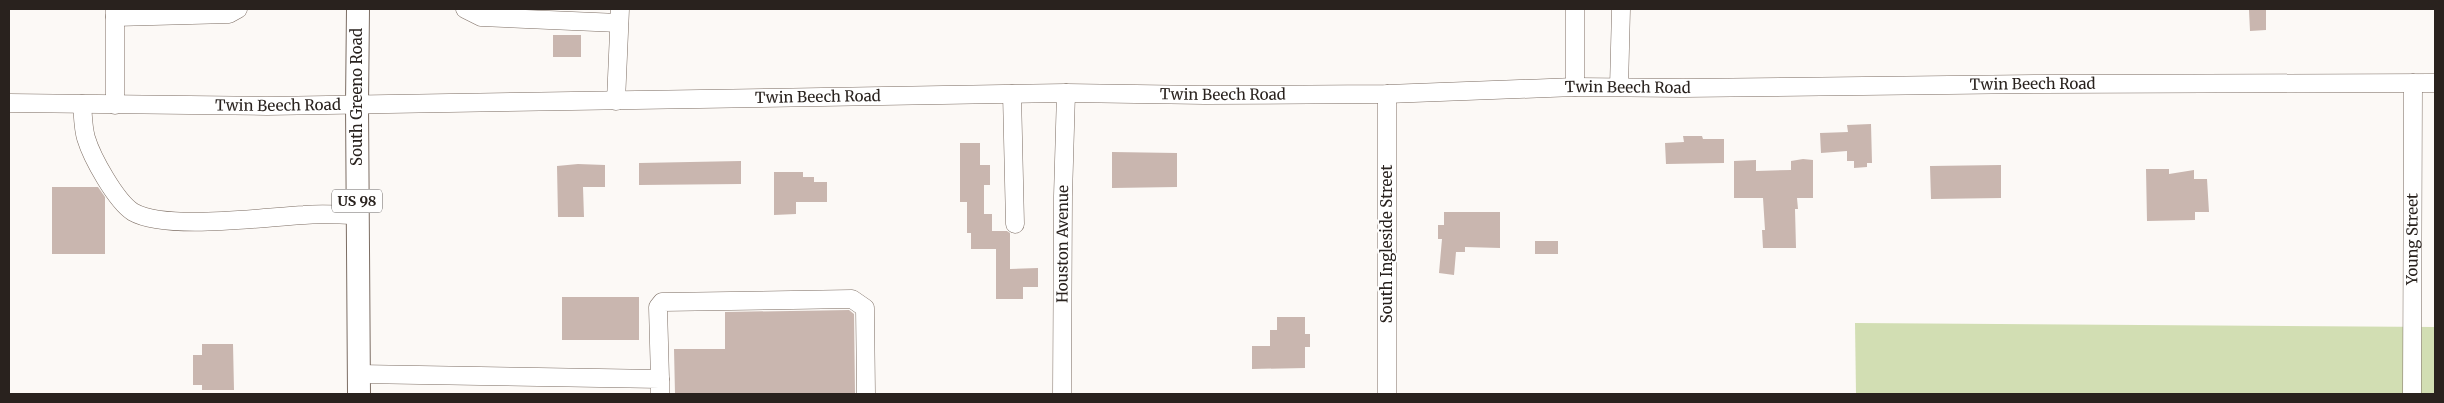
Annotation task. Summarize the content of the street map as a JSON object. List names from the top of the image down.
{
  "streets": {
    "main road": ["South Greeno Road", "US 98"],
    "street": [
      "Twin Beech Road",
      "Young Street",
      "Houston Avenue",
      "South Ingleside Street"
    ]
  },
  "crossings": [
    ["Twin Beech Road", "South Greeno Road"],
    ["Twin Beech Road", "Young Street"],
    ["Twin Beech Road", "Houston Avenue"],
    ["Twin Beech Road", "South Ingleside Street"]
  ]
}
